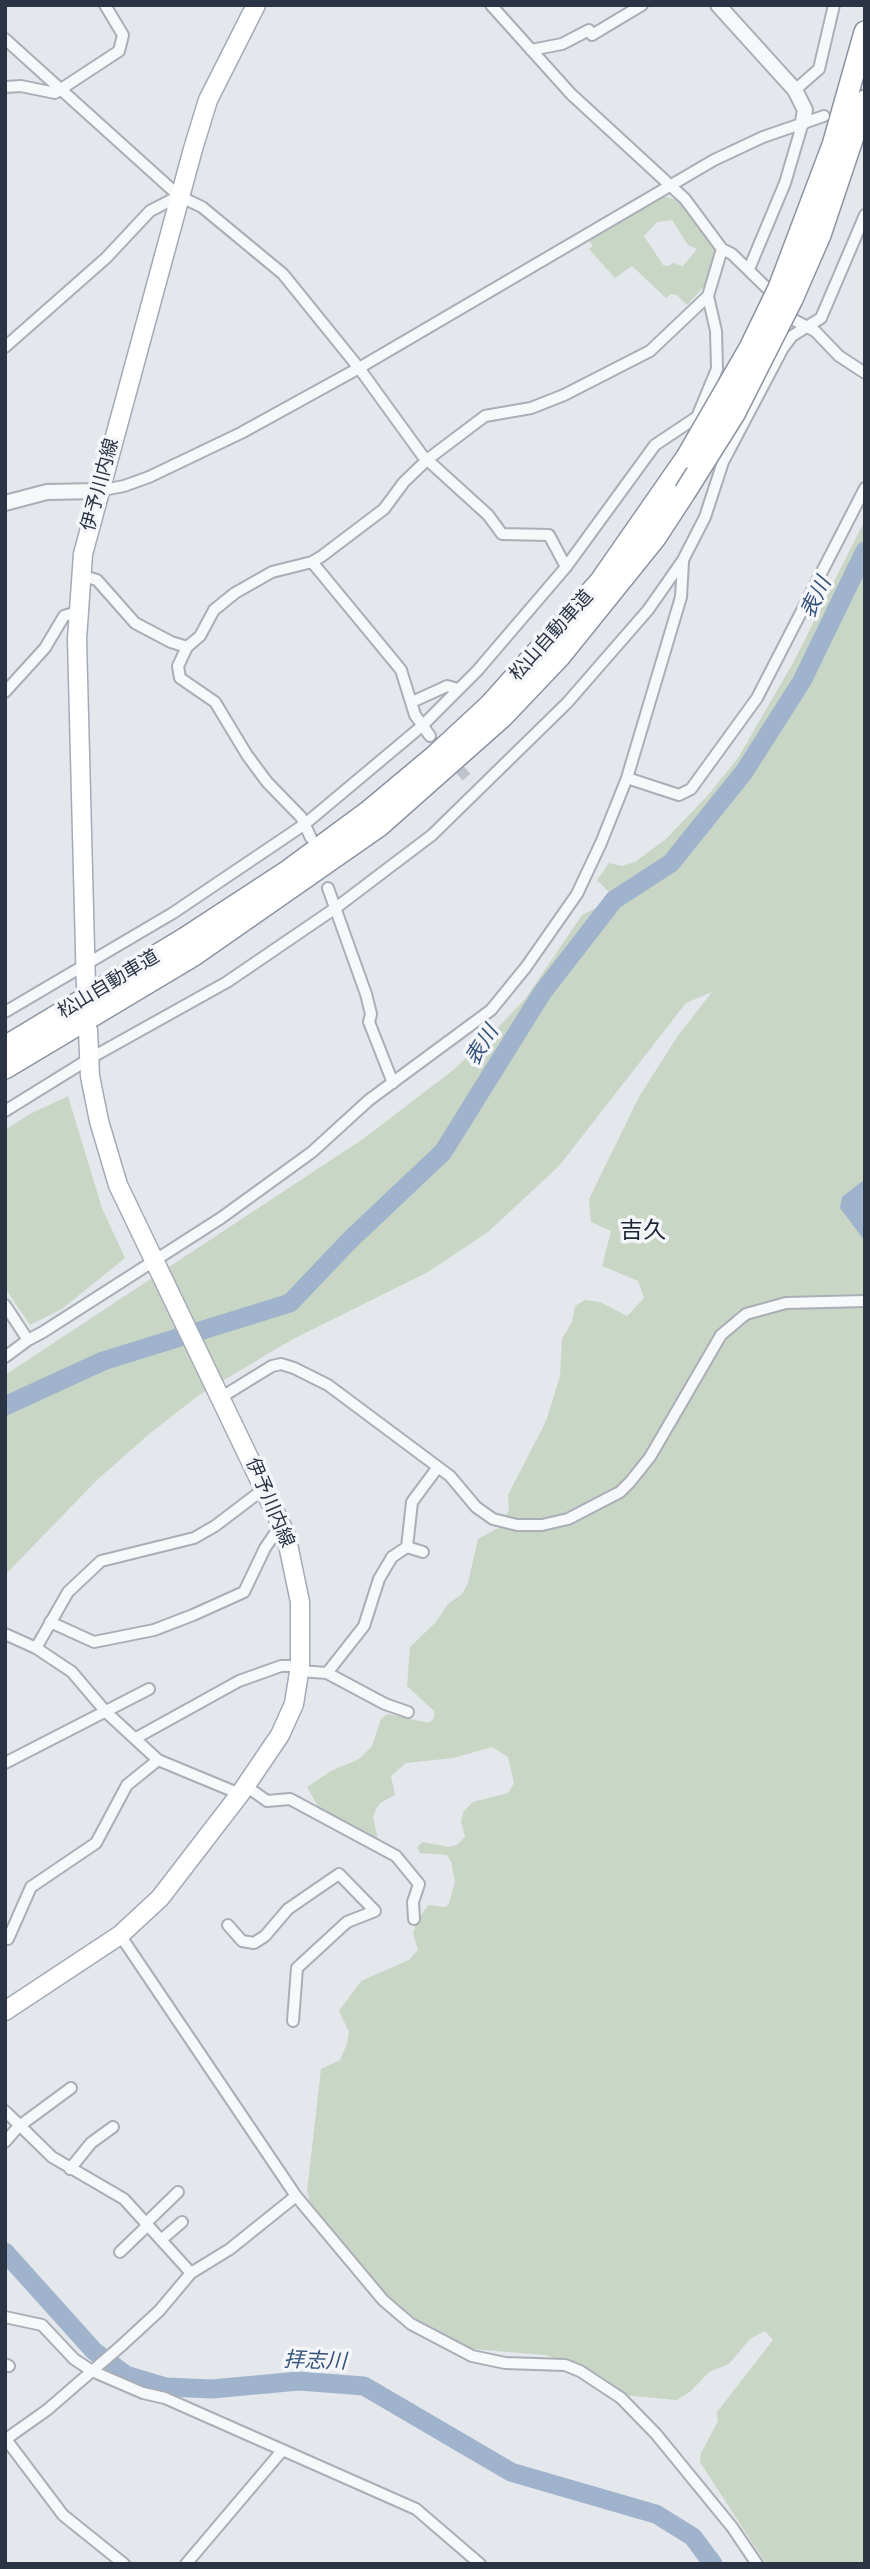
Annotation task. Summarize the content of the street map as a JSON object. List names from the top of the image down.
{
  "streets": {
    "highway": ["松山自動車道"],
    "main road": ["伊予川内線"]
  },
  "districts": ["吉久"],
  "water": ["表川", "拝志川"]
}
